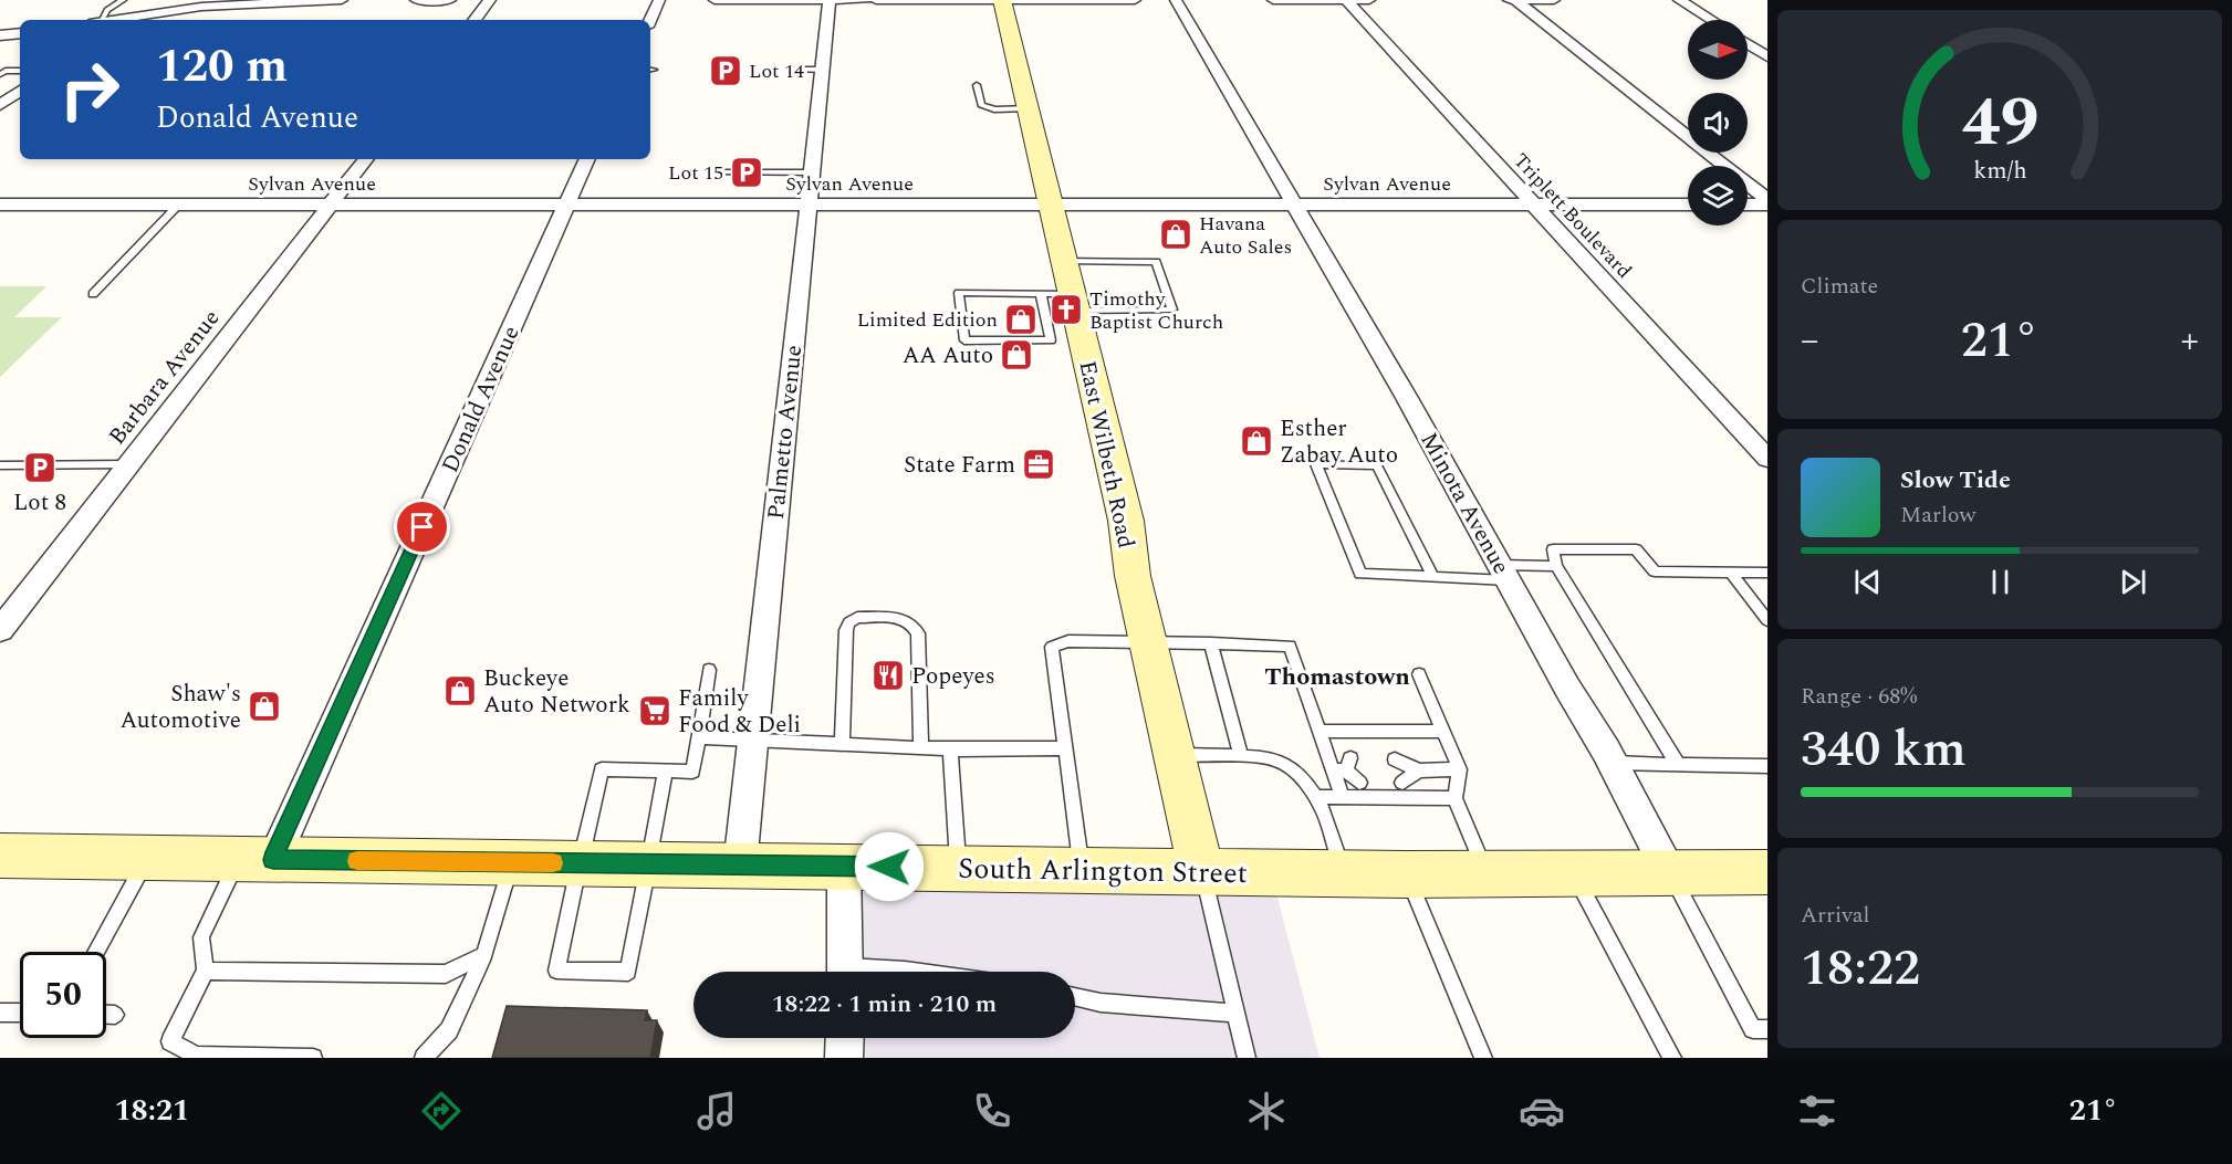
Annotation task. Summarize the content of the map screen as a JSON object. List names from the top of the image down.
{
  "streets": {
    "main road": ["East Wilbeth Road", "South Arlington Street"],
    "street": [
      "Sylvan Avenue",
      "Triplett Boulevard",
      "Barbara Avenue",
      "Donald Avenue",
      "Palmetto Avenue",
      "Minota Avenue"
    ]
  },
  "crossings": [
    ["Sylvan Avenue", "Triplett Boulevard"],
    ["Sylvan Avenue", "Barbara Avenue"],
    ["Sylvan Avenue", "Donald Avenue"],
    ["Sylvan Avenue", "Palmetto Avenue"],
    ["Sylvan Avenue", "East Wilbeth Road"],
    ["Sylvan Avenue", "Minota Avenue"],
    ["Donald Avenue", "South Arlington Street"],
    ["Palmetto Avenue", "South Arlington Street"],
    ["East Wilbeth Road", "South Arlington Street"],
    ["Minota Avenue", "South Arlington Street"]
  ],
  "districts": ["Thomastown"],
  "places": {
    "parking": ["Lot 14", "Lot 15", "Lot 8"],
    "shop": [
      "Havana Auto Sales",
      "Limited Edition",
      "AA Auto",
      "Esther Zabay Auto",
      "Buckeye Auto Network",
      "Shaw's Automotive"
    ],
    "church": ["Timothy Baptist Church"],
    "office": ["State Farm"],
    "restaurant": ["Popeyes"],
    "supermarket": ["Family Food & Deli"]
  },
  "north": "right",
  "page": {
    "turn": ["120 m", "Donald Avenue"],
    "tile": [
      "Climate",
      ["Range · 68%", "340 km"],
      ["Arrival", "18:22"]
    ],
    "heat": ["−", "21°", "+"],
    "song": ["Slow Tide", "Marlow"],
    "limit": "50",
    "trip": "18:22 · 1 min · 210 m",
    "tabs": ["18:21", "21°"],
    "gauge": ["49", "km/h"]
  }
}
